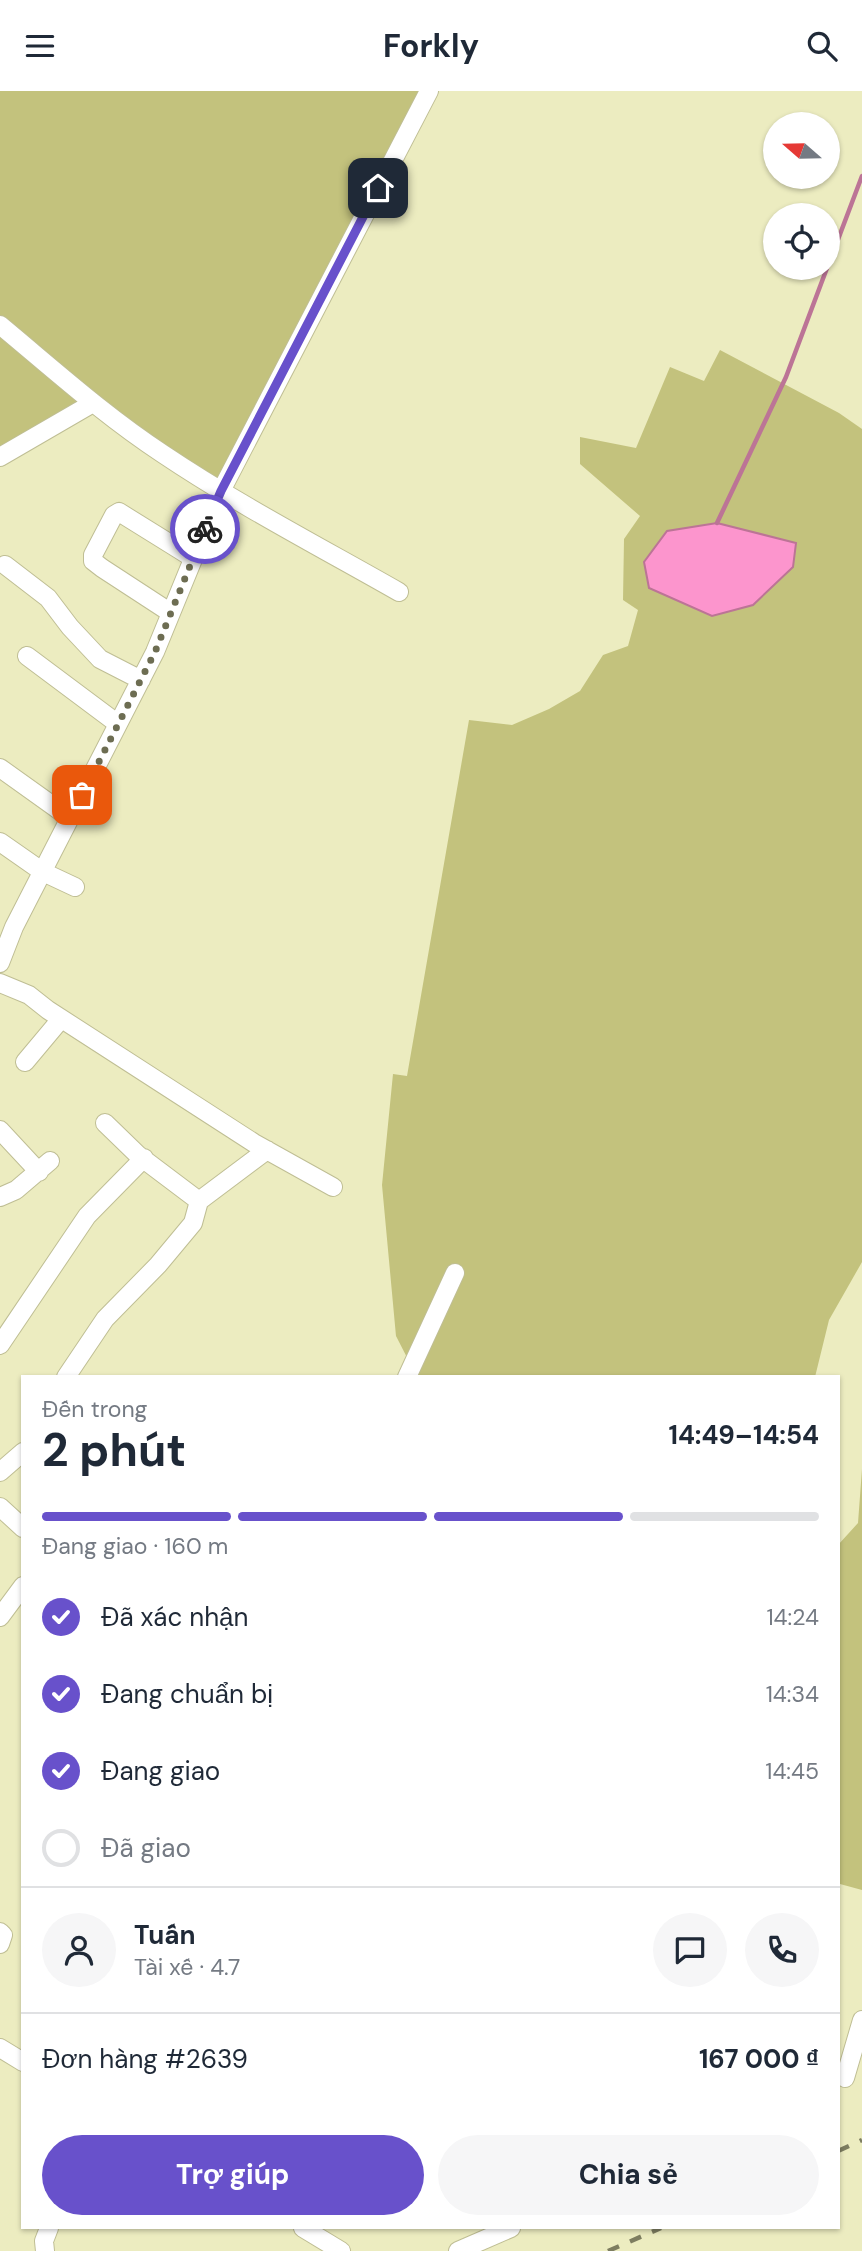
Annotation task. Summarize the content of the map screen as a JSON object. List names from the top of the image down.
{
  "north": "left",
  "page": {
    "header": "Forkly",
    "heading": ["2 phút", "Đến trong", "14:49–14:54"],
    "panel": [
      "Tuấn",
      "Tài xế · 4.7",
      "Đơn hàng #2639",
      "167 000 ₫"
    ],
    "bar": "Đang giao · 160 m",
    "list": [
      ["Đã xác nhận", "14:24"],
      ["Đang chuẩn bị", "14:34"],
      ["Đang giao", "14:45"],
      "Đã giao"
    ],
    "buttons": ["Trợ giúp", "Chia sẻ"]
  }
}
